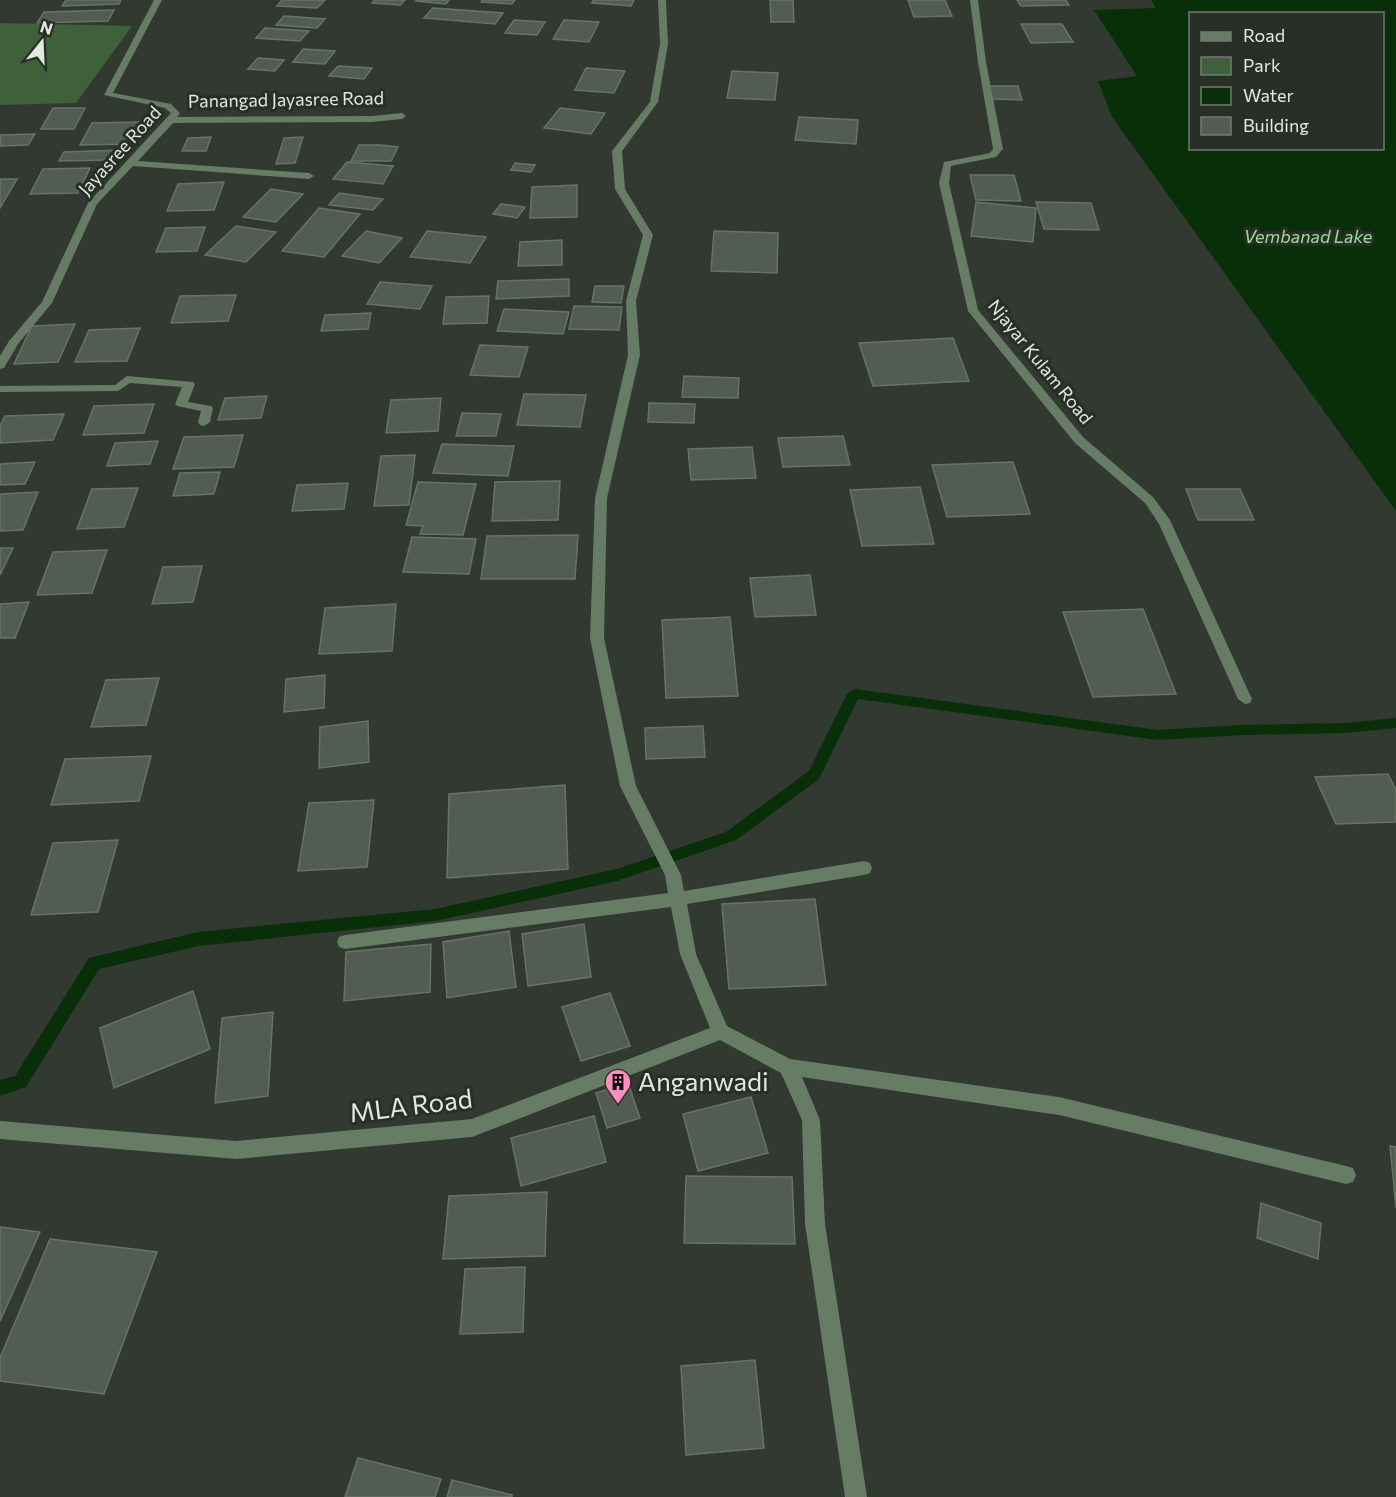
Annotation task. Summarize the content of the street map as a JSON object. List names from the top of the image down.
{
  "streets": {
    "street": [
      "Panangad Jayasree Road",
      "Jayasree Road",
      "Njayar Kulam Road",
      "MLA Road"
    ]
  },
  "crossings": [
    ["Panangad Jayasree Road", "Jayasree Road"]
  ],
  "water": ["Vembanad Lake"],
  "places": {
    "building": ["Anganwadi"]
  },
  "legend": [
    "Road",
    "Park",
    "Water",
    "Building"
  ],
  "north": "top"
}
